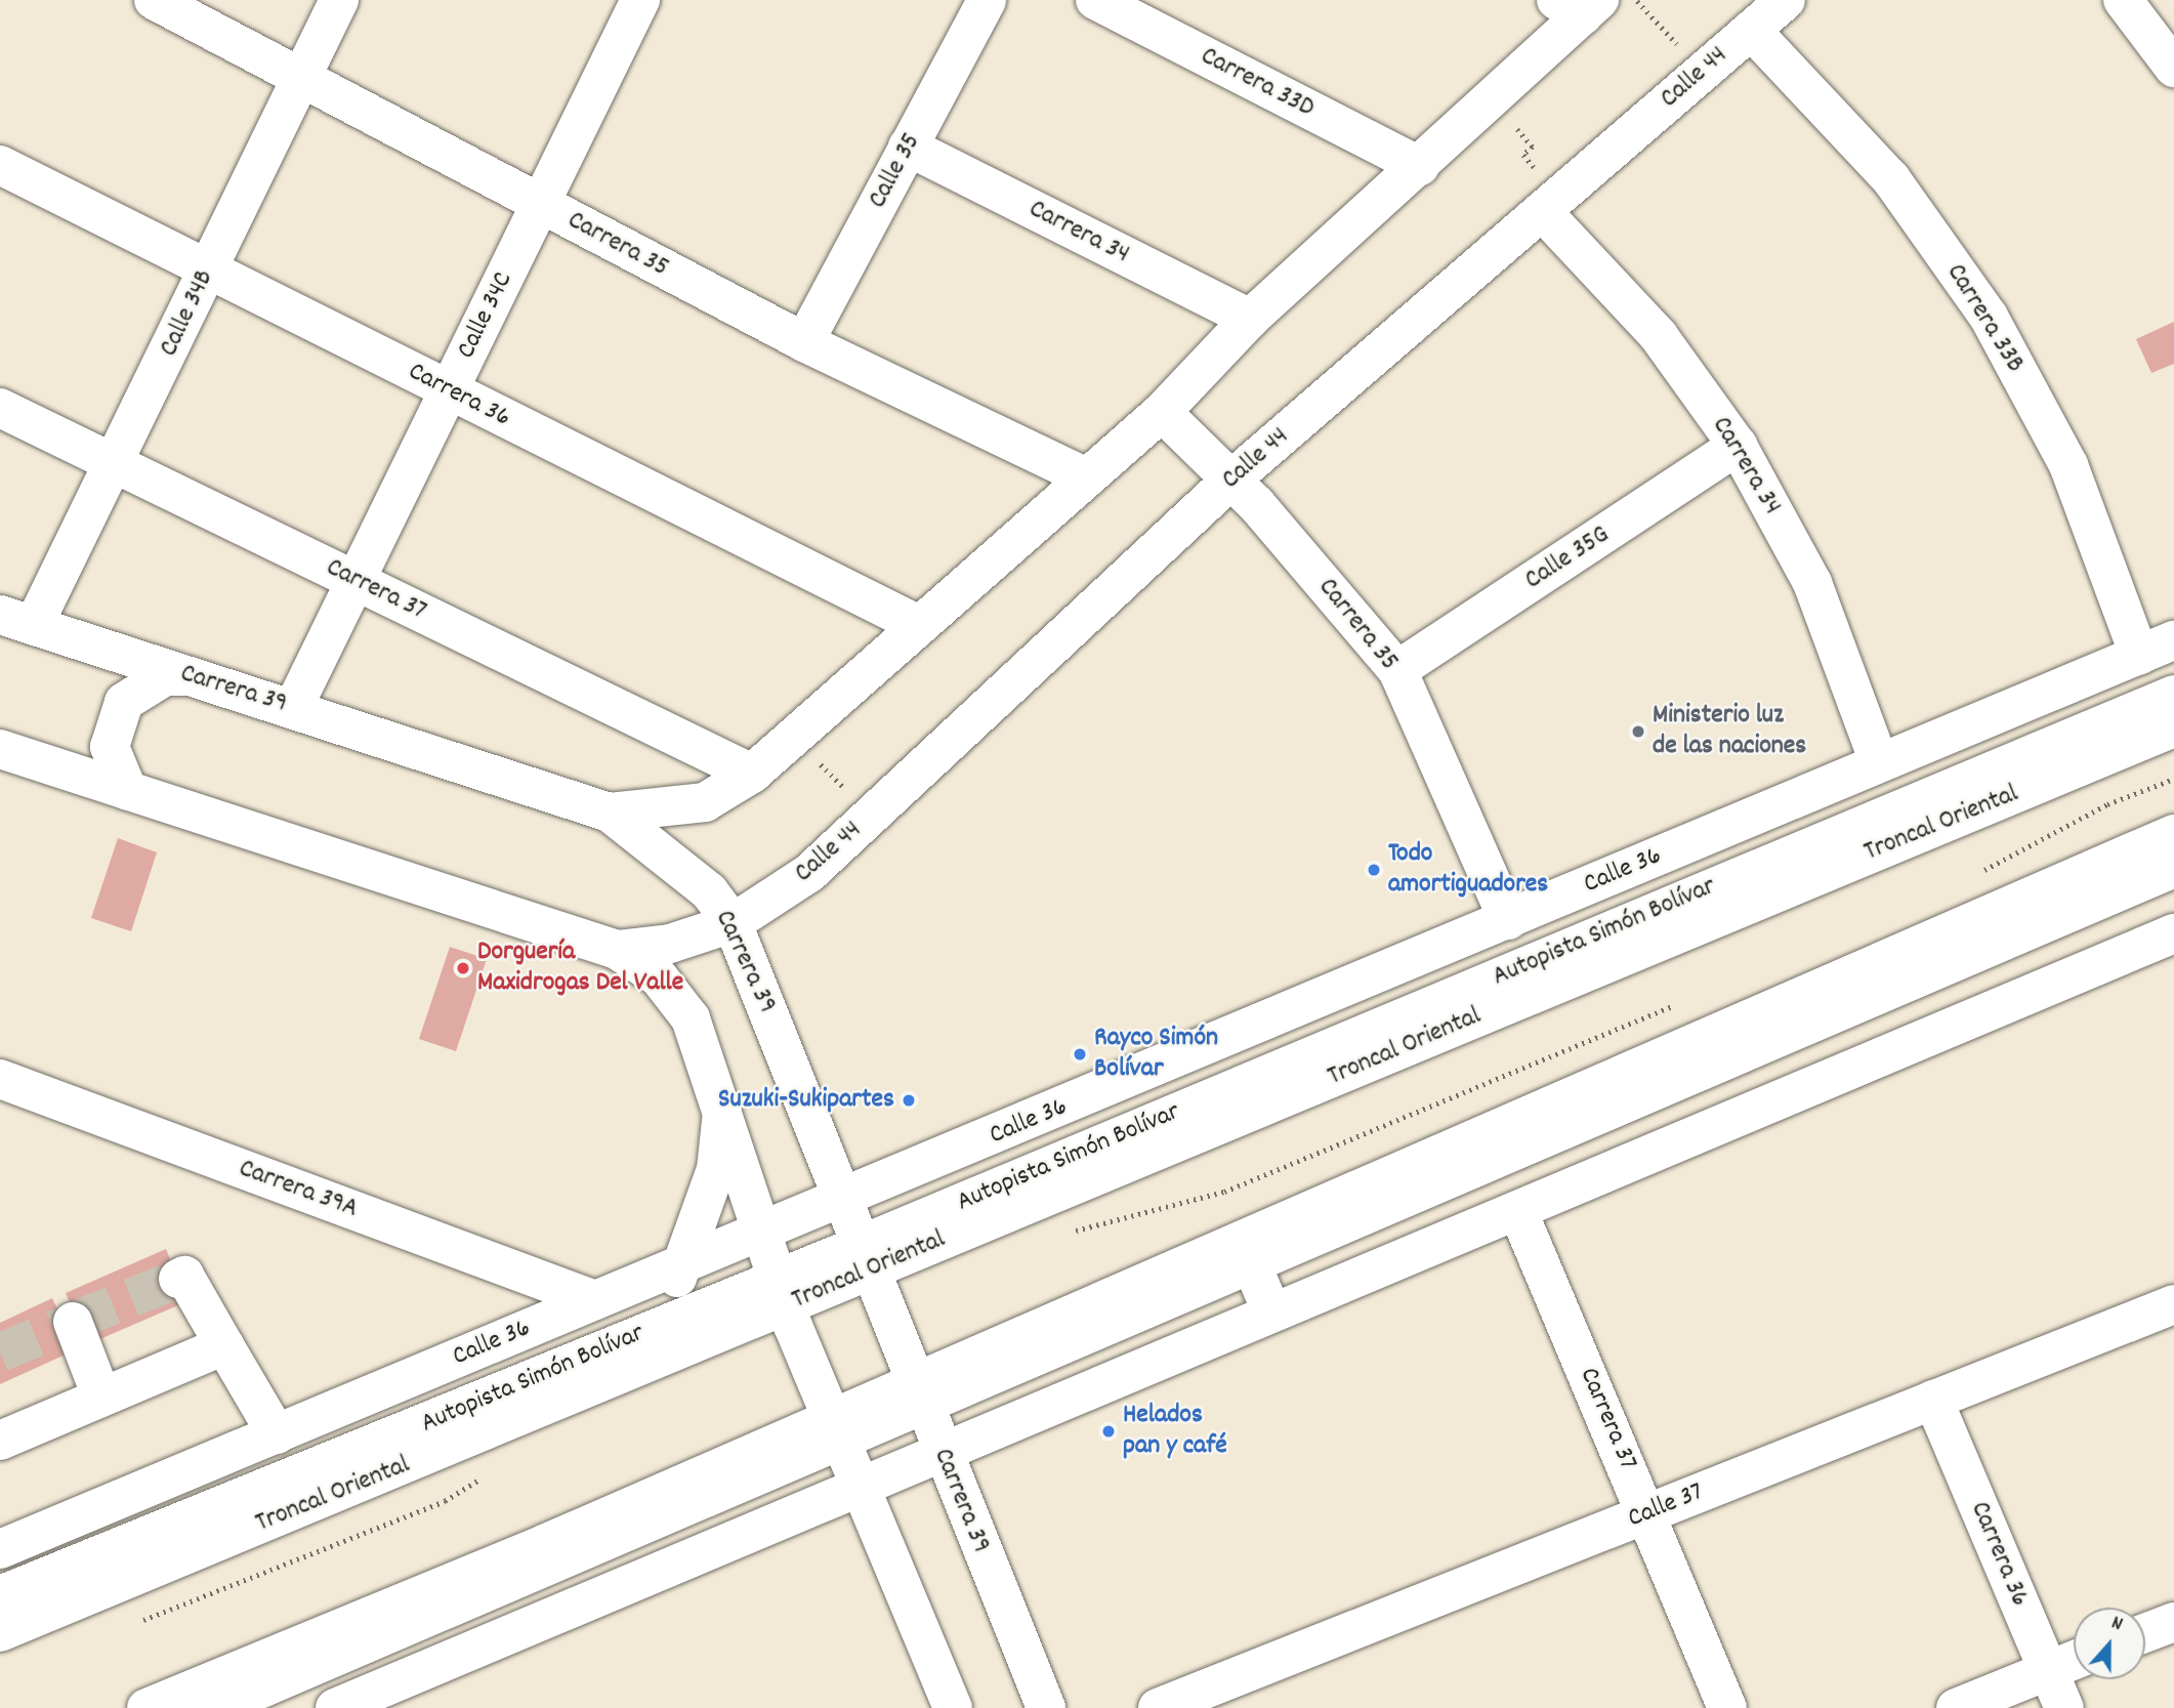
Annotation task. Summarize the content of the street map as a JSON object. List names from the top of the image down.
{
  "streets": {
    "main road": [
      "Calle 44",
      "Carrera 33D",
      "Calle 35",
      "Carrera 34",
      "Carrera 35",
      "Calle 34B",
      "Calle 34C",
      "Carrera 33B",
      "Carrera 36",
      "Calle 35G",
      "Carrera 37",
      "Carrera 39",
      "Troncal Oriental",
      "Calle 36",
      "Autopista Simón Bolívar",
      "Carrera 39A",
      "Calle 37"
    ]
  },
  "crossings": [
    ["Calle 44", "Carrera 34"],
    ["Calle 44", "Carrera 35"],
    ["Calle 44", "Carrera 33B"],
    ["Calle 44", "Carrera 39"],
    ["Calle 35", "Carrera 34"],
    ["Calle 35", "Carrera 35"],
    ["Carrera 34", "Calle 35G"],
    ["Carrera 34", "Calle 36"],
    ["Carrera 35", "Calle 34B"],
    ["Carrera 35", "Calle 34C"],
    ["Carrera 35", "Calle 35G"],
    ["Carrera 35", "Calle 36"],
    ["Calle 34B", "Carrera 36"],
    ["Calle 34B", "Carrera 37"],
    ["Calle 34B", "Carrera 39"],
    ["Calle 34C", "Carrera 36"],
    ["Calle 34C", "Carrera 37"],
    ["Calle 34C", "Carrera 39"],
    ["Carrera 33B", "Calle 36"],
    ["Carrera 36", "Calle 37"],
    ["Carrera 37", "Calle 37"],
    ["Carrera 39", "Troncal Oriental"],
    ["Carrera 39", "Calle 36"],
    ["Carrera 39", "Autopista Simón Bolívar"],
    ["Troncal Oriental", "Autopista Simón Bolívar"],
    ["Calle 36", "Carrera 39A"]
  ],
  "places": [
    "Ministerio luz de las naciones",
    "Todo amortiguadores",
    "Dorguería Maxidrogas Del Valle",
    "Rayco Simón Bolívar",
    "Suzuki-Sukipartes",
    "Helados pan y café"
  ],
  "north": "top"
}
